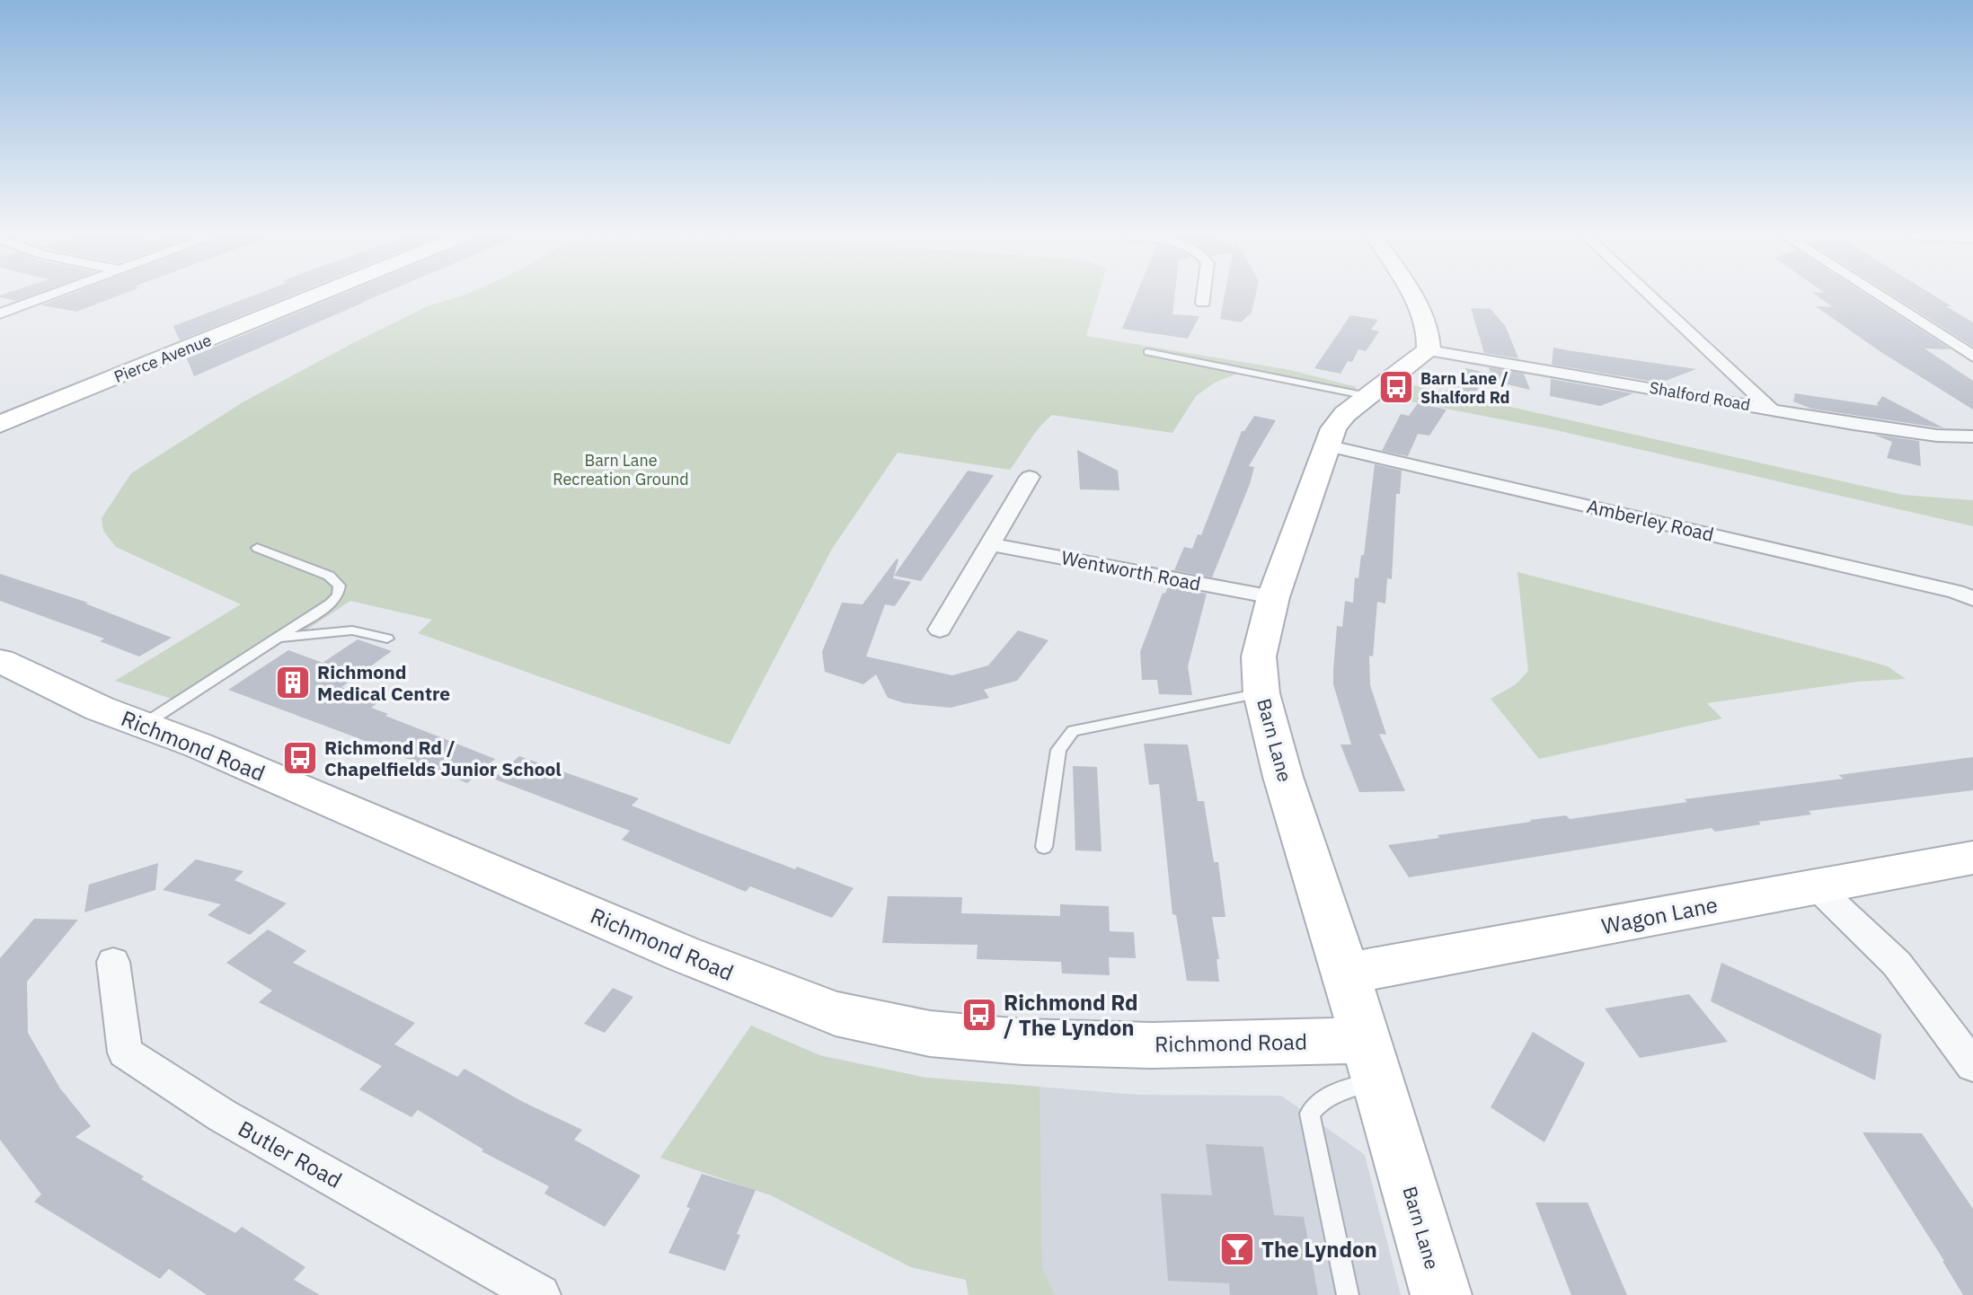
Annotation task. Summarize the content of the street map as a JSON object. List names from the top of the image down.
{
  "streets": {
    "street": [
      "Pierce Avenue",
      "Shalford Road",
      "Amberley Road",
      "Wentworth Road",
      "Barn Lane",
      "Richmond Road",
      "Wagon Lane",
      "Butler Road"
    ]
  },
  "crossings": [
    ["Shalford Road", "Barn Lane"],
    ["Amberley Road", "Barn Lane"],
    ["Wentworth Road", "Barn Lane"],
    ["Barn Lane", "Richmond Road"],
    ["Barn Lane", "Wagon Lane"]
  ],
  "parks": ["Barn Lane Recreation Ground"],
  "places": {
    "bus stop": ["Barn Lane / Shalford Rd", "Richmond Rd / Chapelfields Junior School", "Richmond Rd / The Lyndon"],
    "building": ["Richmond Medical Centre"],
    "bar": ["The Lyndon"]
  }
}
